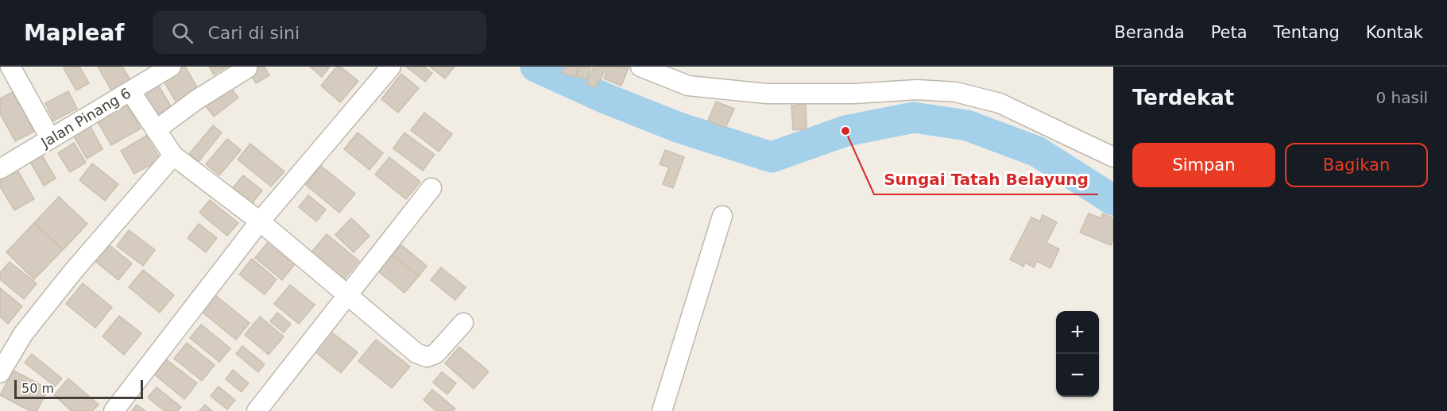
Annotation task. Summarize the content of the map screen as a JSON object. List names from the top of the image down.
{
  "streets": {
    "street": ["Jalan Pinang 6"]
  },
  "places": ["Sungai Tatah Belayung"],
  "scale_bar": "50 m",
  "page": {
    "header": "Mapleaf",
    "search": "Cari di sini",
    "nav": [
      "Beranda",
      "Peta",
      "Tentang",
      "Kontak"
    ],
    "heading": ["Terdekat", "0 hasil"],
    "buttons": ["Simpan", "Bagikan"],
    "map_buttons": ["+", "−"],
    "scale": "50 m"
  }
}
